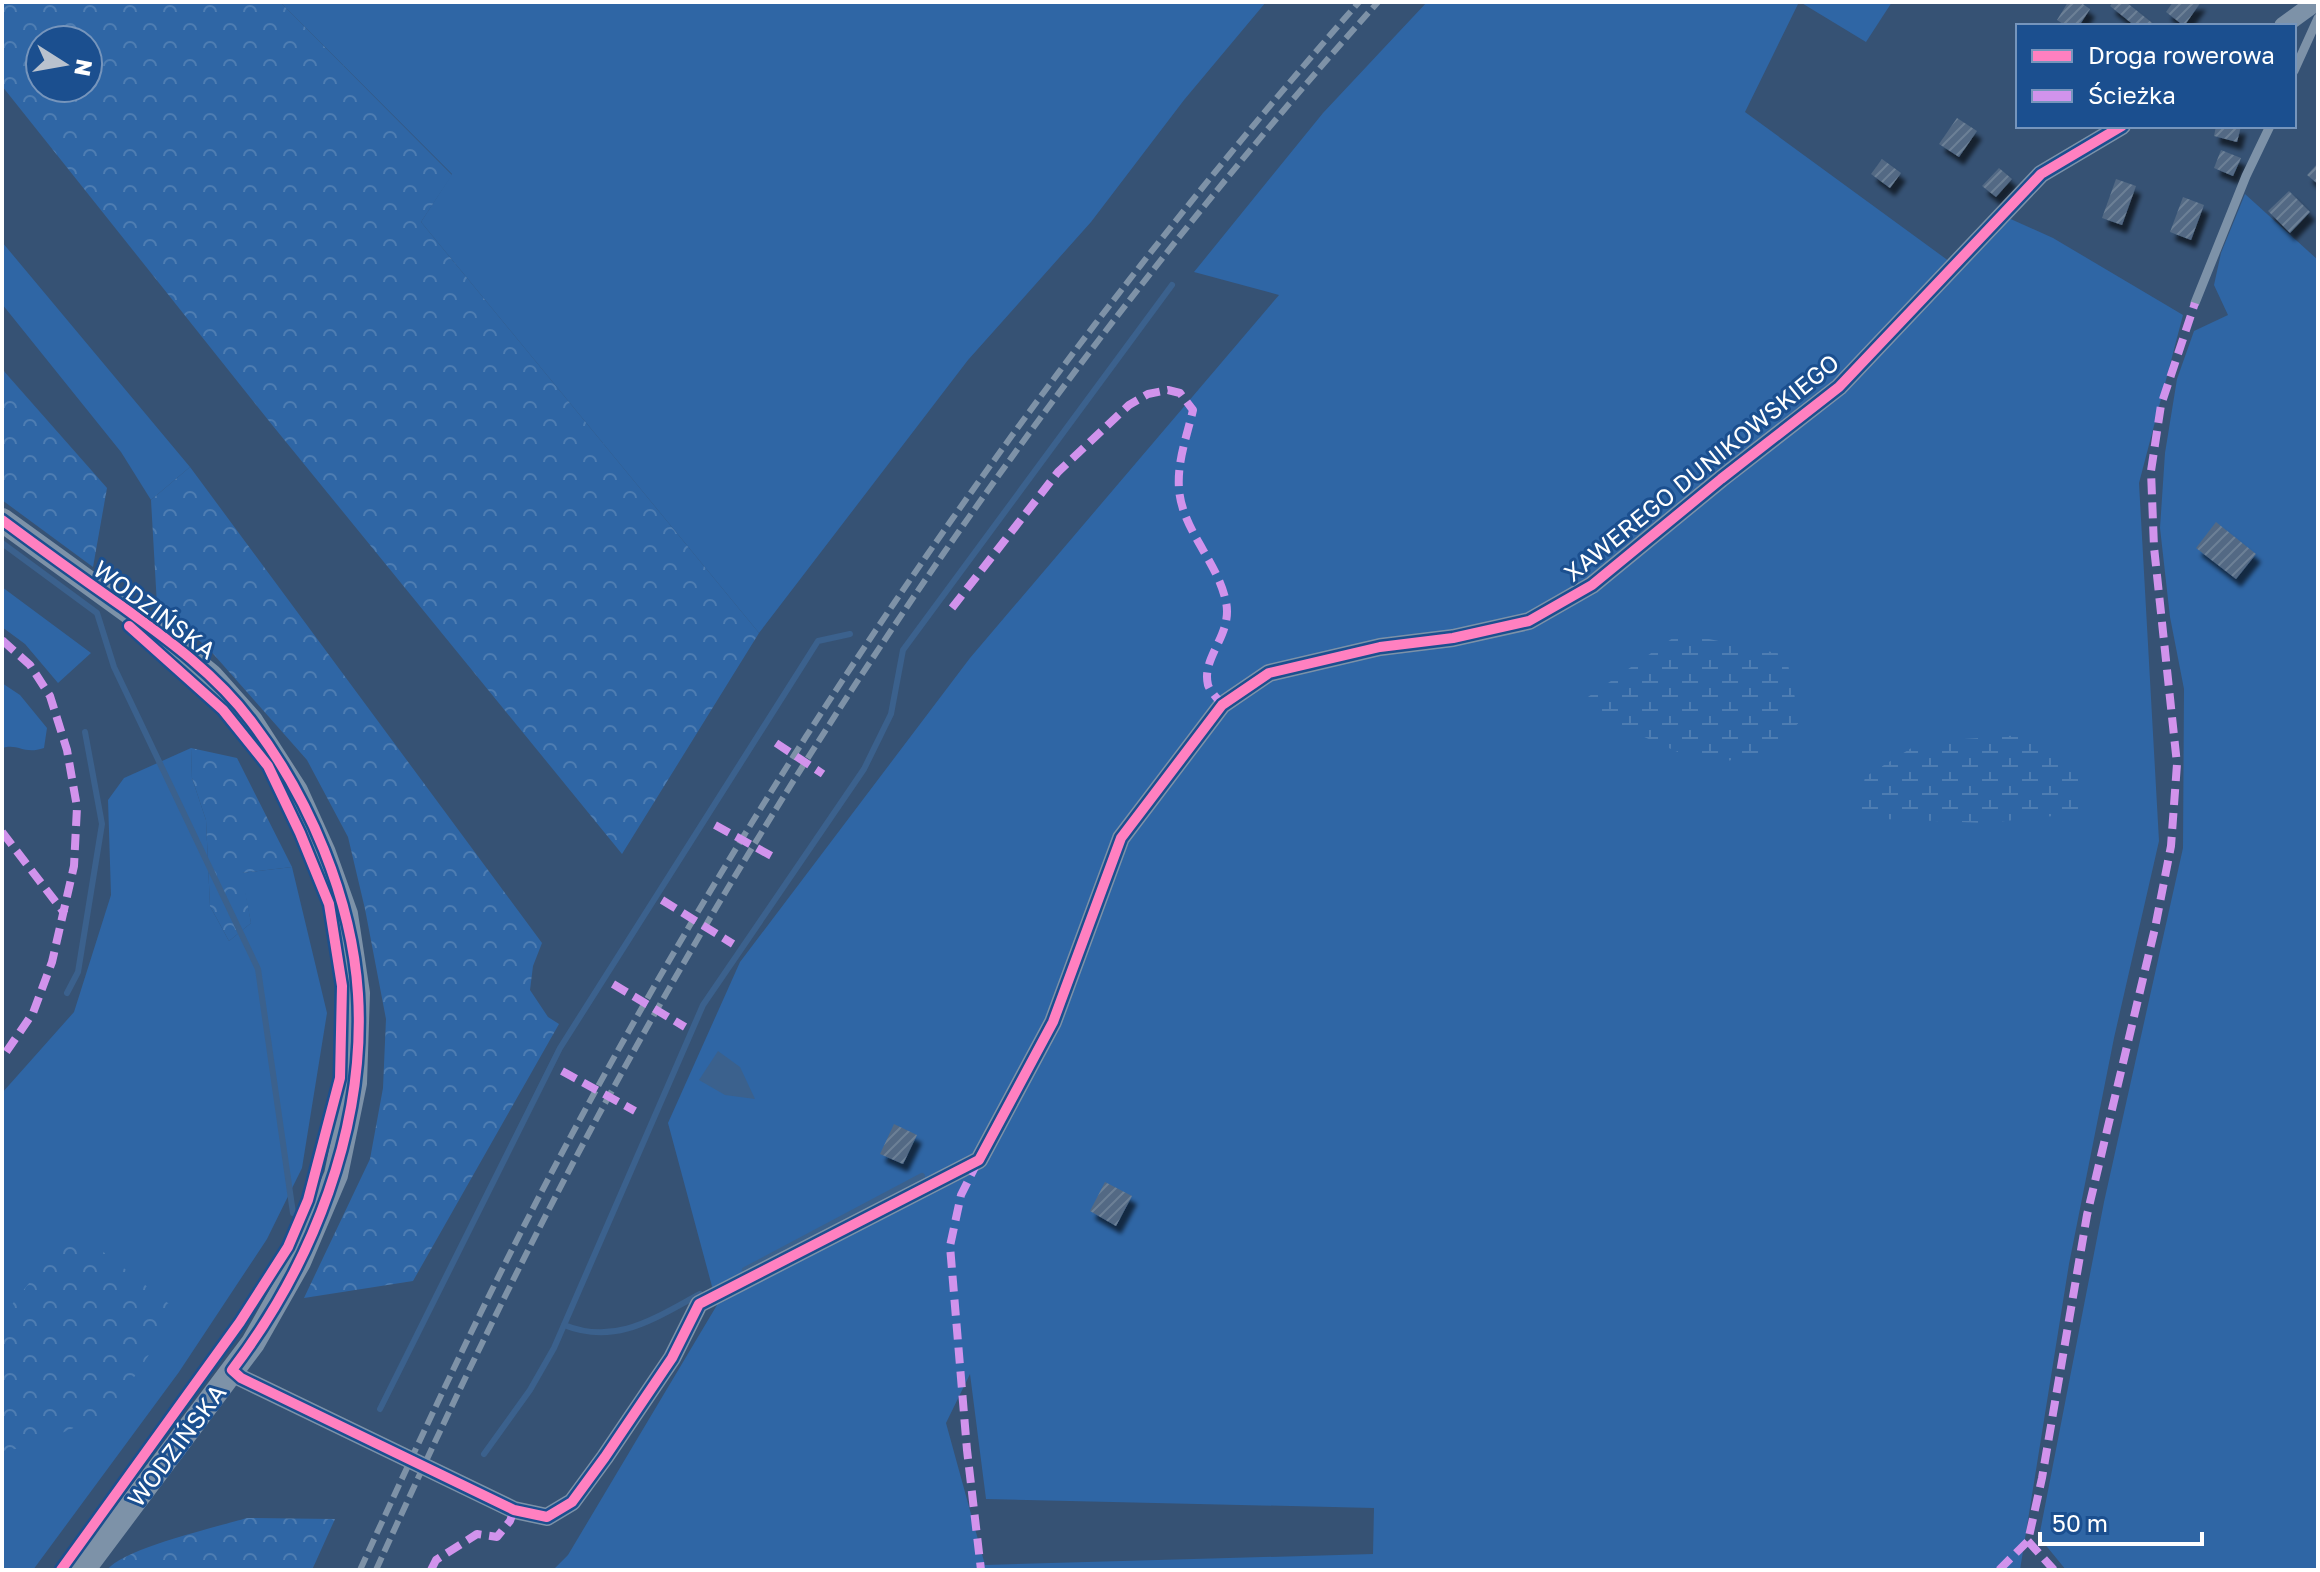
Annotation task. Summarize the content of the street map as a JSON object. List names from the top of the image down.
{
  "streets": {
    "street": ["XAWEREGO DUNIKOWSKIEGO", "WODZIŃSKA"]
  },
  "crossings": [
    ["XAWEREGO DUNIKOWSKIEGO", "WODZIŃSKA"]
  ],
  "legend": ["Droga rowerowa", "Ścieżka"],
  "scale_bar": "50 m",
  "north": "right"
}
